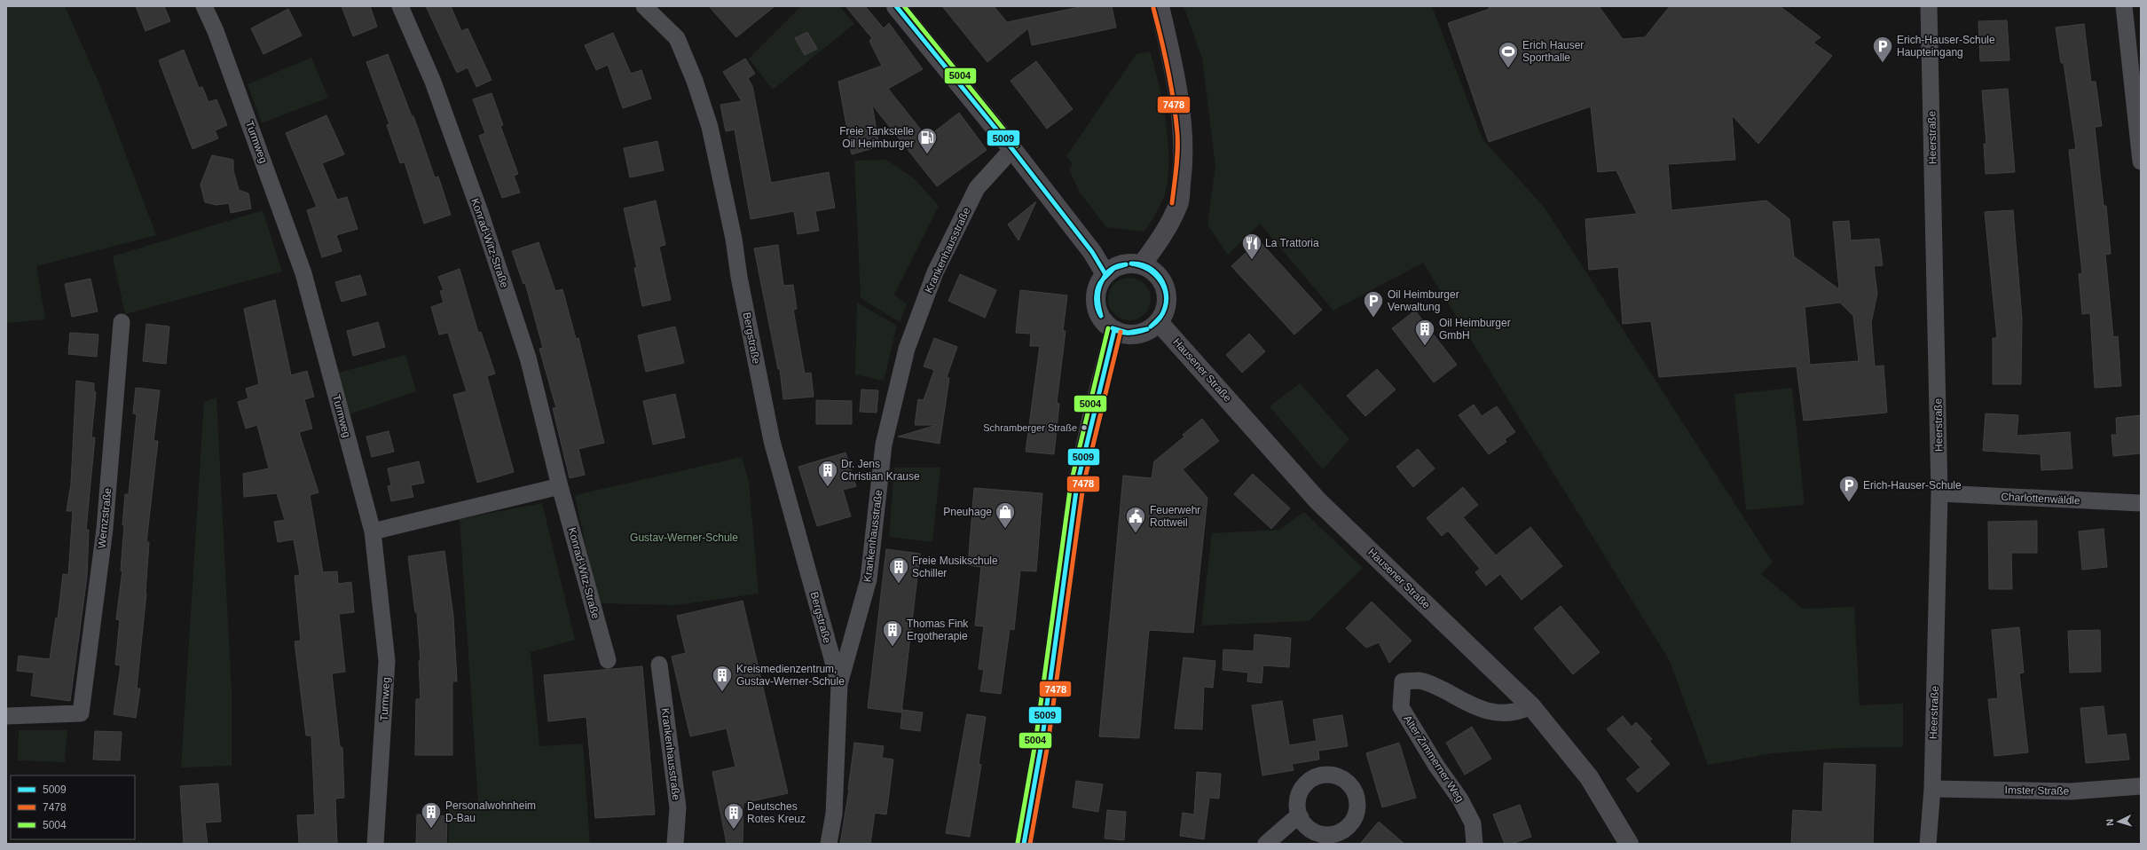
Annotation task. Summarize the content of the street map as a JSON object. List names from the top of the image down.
{
  "streets": {
    "main road": ["Hausener Straße"],
    "street": [
      "Heerstraße",
      "Turmweg",
      "Konrad-Witz-Straße",
      "Krankenhausstraße",
      "Bergstraße",
      "Charlottenwäldle",
      "Wernzstraße",
      "Alter Zimmerner Weg",
      "Imster Straße"
    ]
  },
  "crossings": [
    ["Heerstraße", "Charlottenwäldle"],
    ["Heerstraße", "Imster Straße"],
    ["Krankenhausstraße", "Bergstraße"],
    ["Hausener Straße", "Alter Zimmerner Weg"]
  ],
  "parks": ["Gustav-Werner-Schule"],
  "places": {
    "parking": ["Erich-Hauser-Schule Haupteingang", "Oil Heimburger Verwaltung", "Erich-Hauser-Schule"],
    "sports": ["Erich Hauser Sporthalle"],
    "fuel station": ["Freie Tankstelle Oil Heimburger"],
    "restaurant": ["La Trattoria"],
    "building": [
      "Oil Heimburger GmbH",
      "Dr. Jens Christian Krause",
      "Freie Musikschule Schiller",
      "Thomas Fink Ergotherapie",
      "Kreismedienzentrum, Gustav-Werner-Schule",
      "Personalwohnheim D-Bau",
      "Deutsches Rotes Kreuz"
    ],
    "other": ["Schramberger Straße"],
    "shop": ["Pneuhage"],
    "public building": ["Feuerwehr Rottweil"]
  },
  "lines": ["transit line 5009", "transit line 5004", "transit line 7478"],
  "legend": ["5009", "7478", "5004"],
  "north": "left"
}
